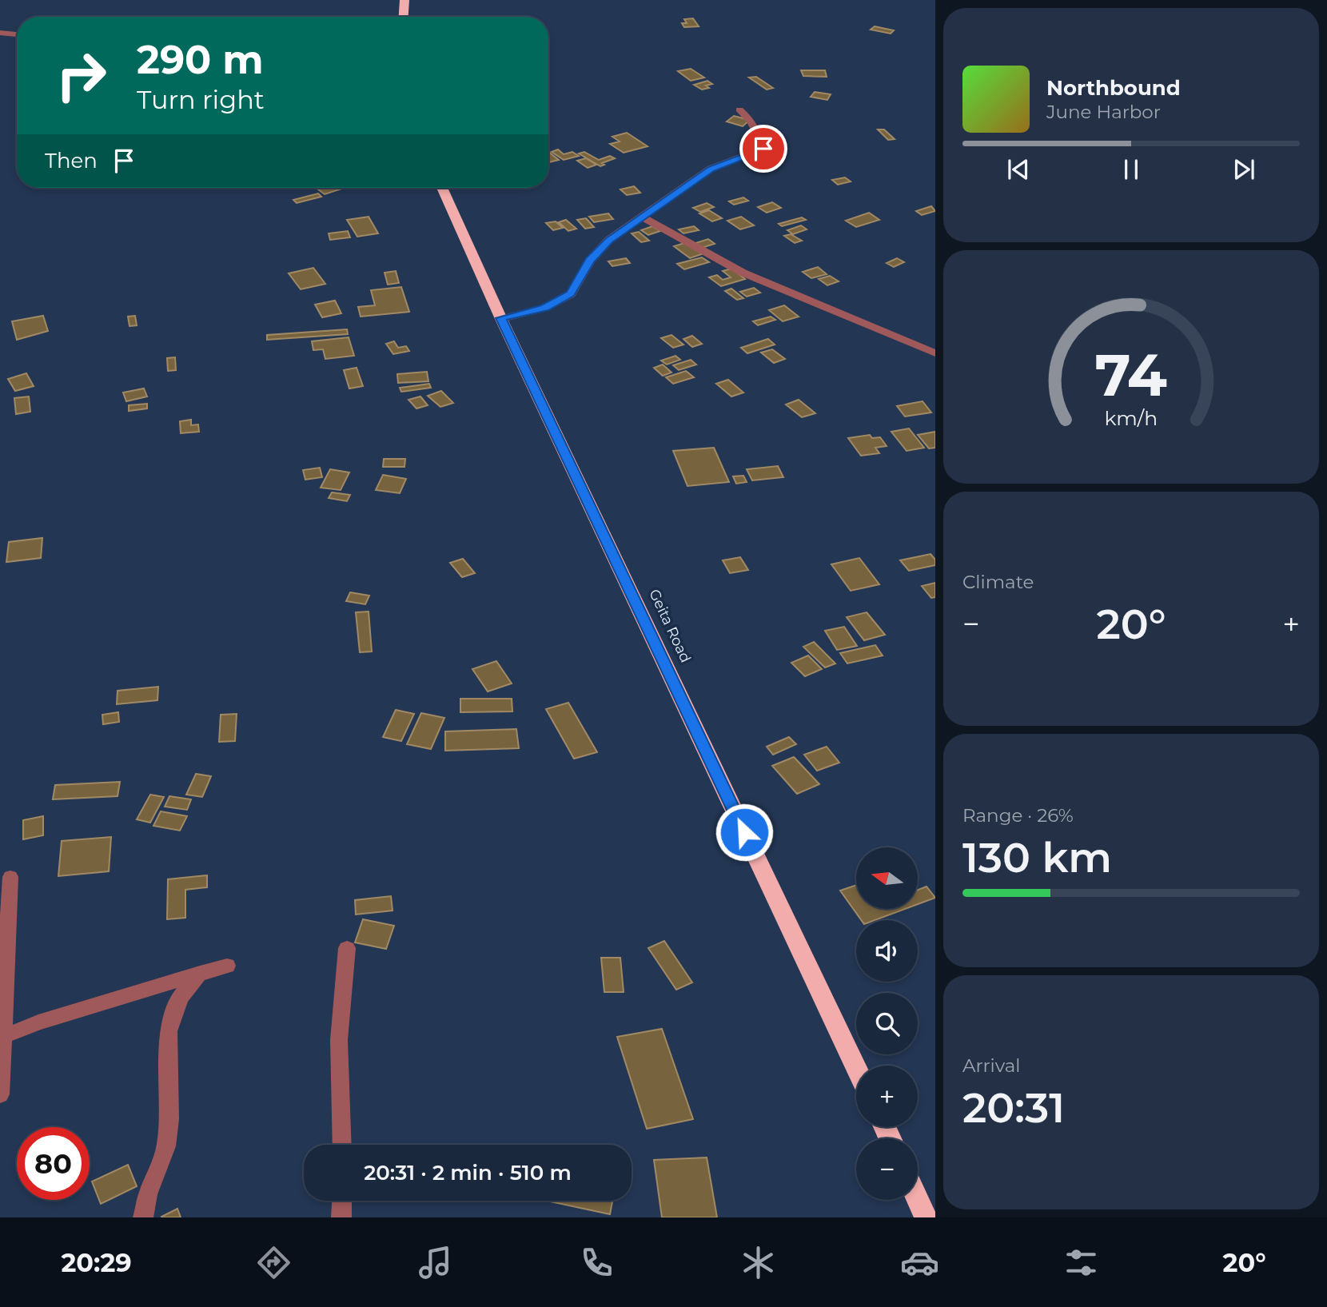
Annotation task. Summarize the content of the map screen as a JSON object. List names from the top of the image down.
{
  "streets": {
    "highway": ["Geita Road"]
  },
  "north": "left",
  "page": {
    "turn": ["290 m", "Turn right"],
    "song": ["Northbound", "June Harbor"],
    "then": "Then",
    "tile": [
      "Climate",
      ["Range · 26%", "130 km"],
      ["Arrival", "20:31"]
    ],
    "heat": ["−", "20°", "+"],
    "map_buttons": ["+", "−"],
    "limit": "80",
    "trip": "20:31 · 2 min · 510 m",
    "tabs": ["20:29", "20°"],
    "gauge": ["74", "km/h"]
  }
}
